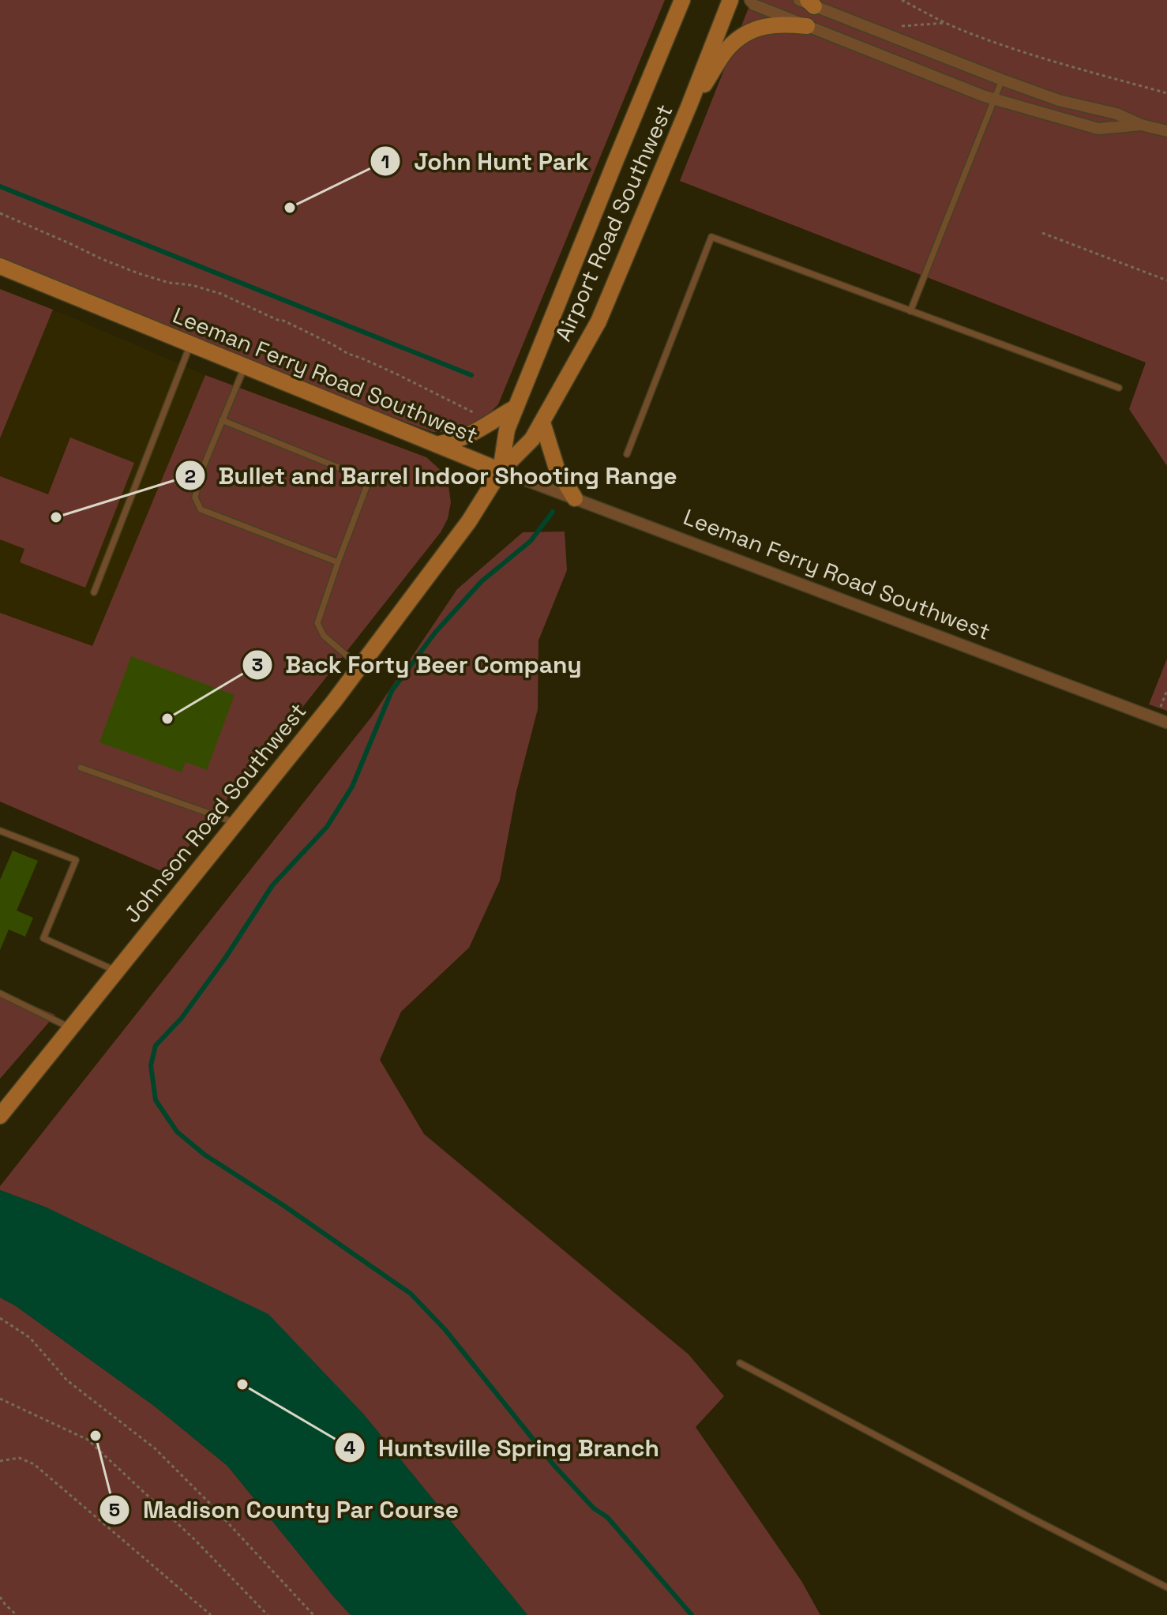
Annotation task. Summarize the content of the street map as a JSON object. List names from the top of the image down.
{
  "streets": {
    "street": ["Airport Road Southwest", "Leeman Ferry Road Southwest", "Johnson Road Southwest"]
  },
  "crossings": [
    ["Airport Road Southwest", "Leeman Ferry Road Southwest"],
    ["Airport Road Southwest", "Johnson Road Southwest"],
    ["Leeman Ferry Road Southwest", "Johnson Road Southwest"]
  ],
  "places": [
    "John Hunt Park",
    "Bullet and Barrel Indoor Shooting Range",
    "Back Forty Beer Company",
    "Huntsville Spring Branch",
    "Madison County Par Course"
  ]
}
